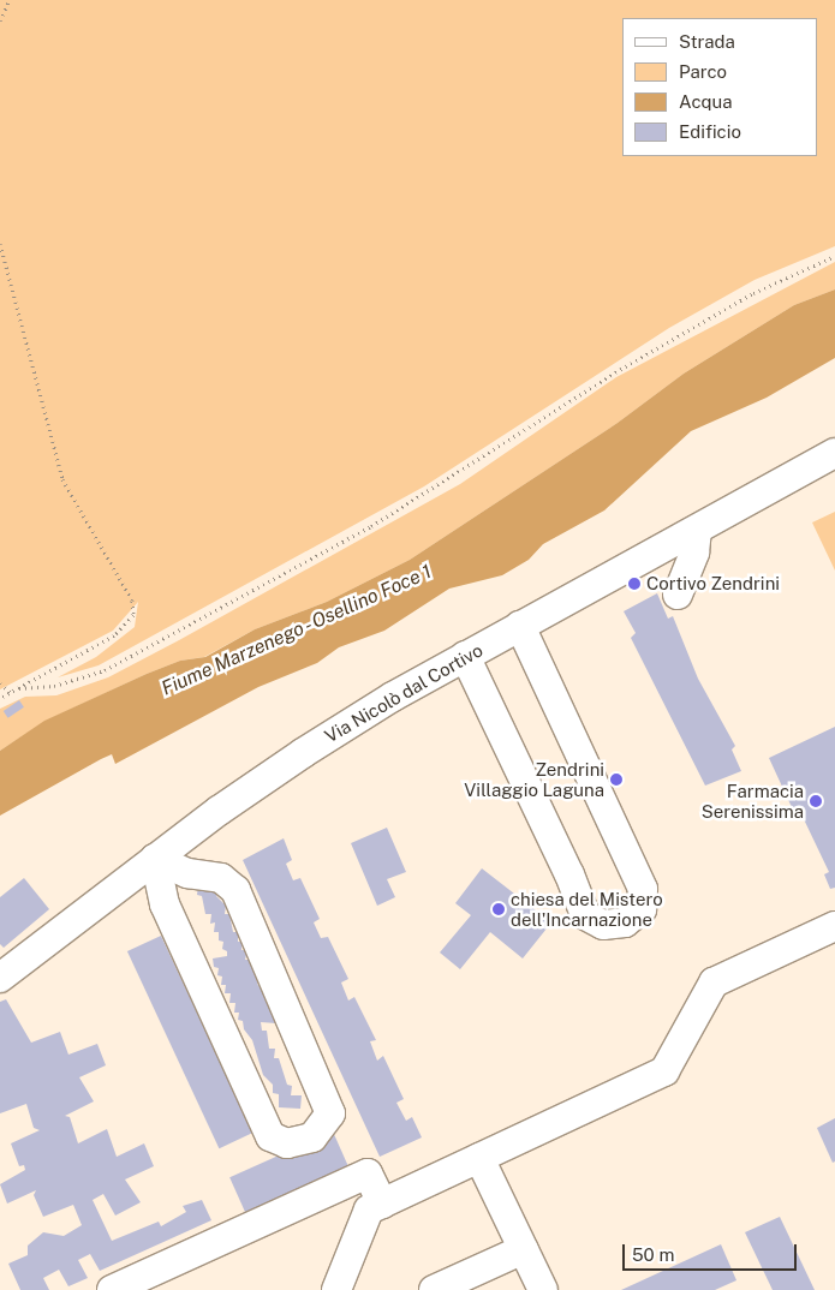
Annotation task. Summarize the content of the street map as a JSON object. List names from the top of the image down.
{
  "streets": {
    "street": ["Via Nicolò dal Cortivo"]
  },
  "water": ["Fiume Marzenego - Osellino Foce 1"],
  "places": [
    "Cortivo Zendrini",
    "Zendrini Villaggio Laguna",
    "Farmacia Serenissima",
    "chiesa del Mistero dell'Incarnazione"
  ],
  "legend": [
    "Strada",
    "Parco",
    "Acqua",
    "Edificio"
  ],
  "scale_bar": "50 m"
}
